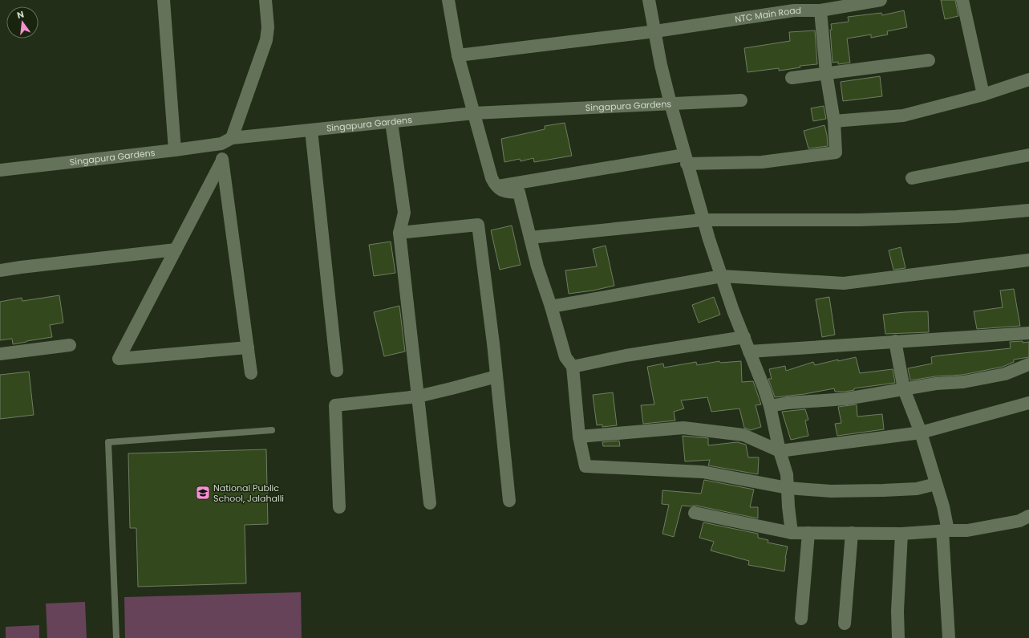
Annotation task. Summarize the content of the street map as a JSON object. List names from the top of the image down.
{
  "streets": {
    "street": ["NTC Main Road", "Singapura Gardens"]
  },
  "places": {
    "school or university": ["National Public School, Jalahalli"]
  },
  "north": "top"
}
